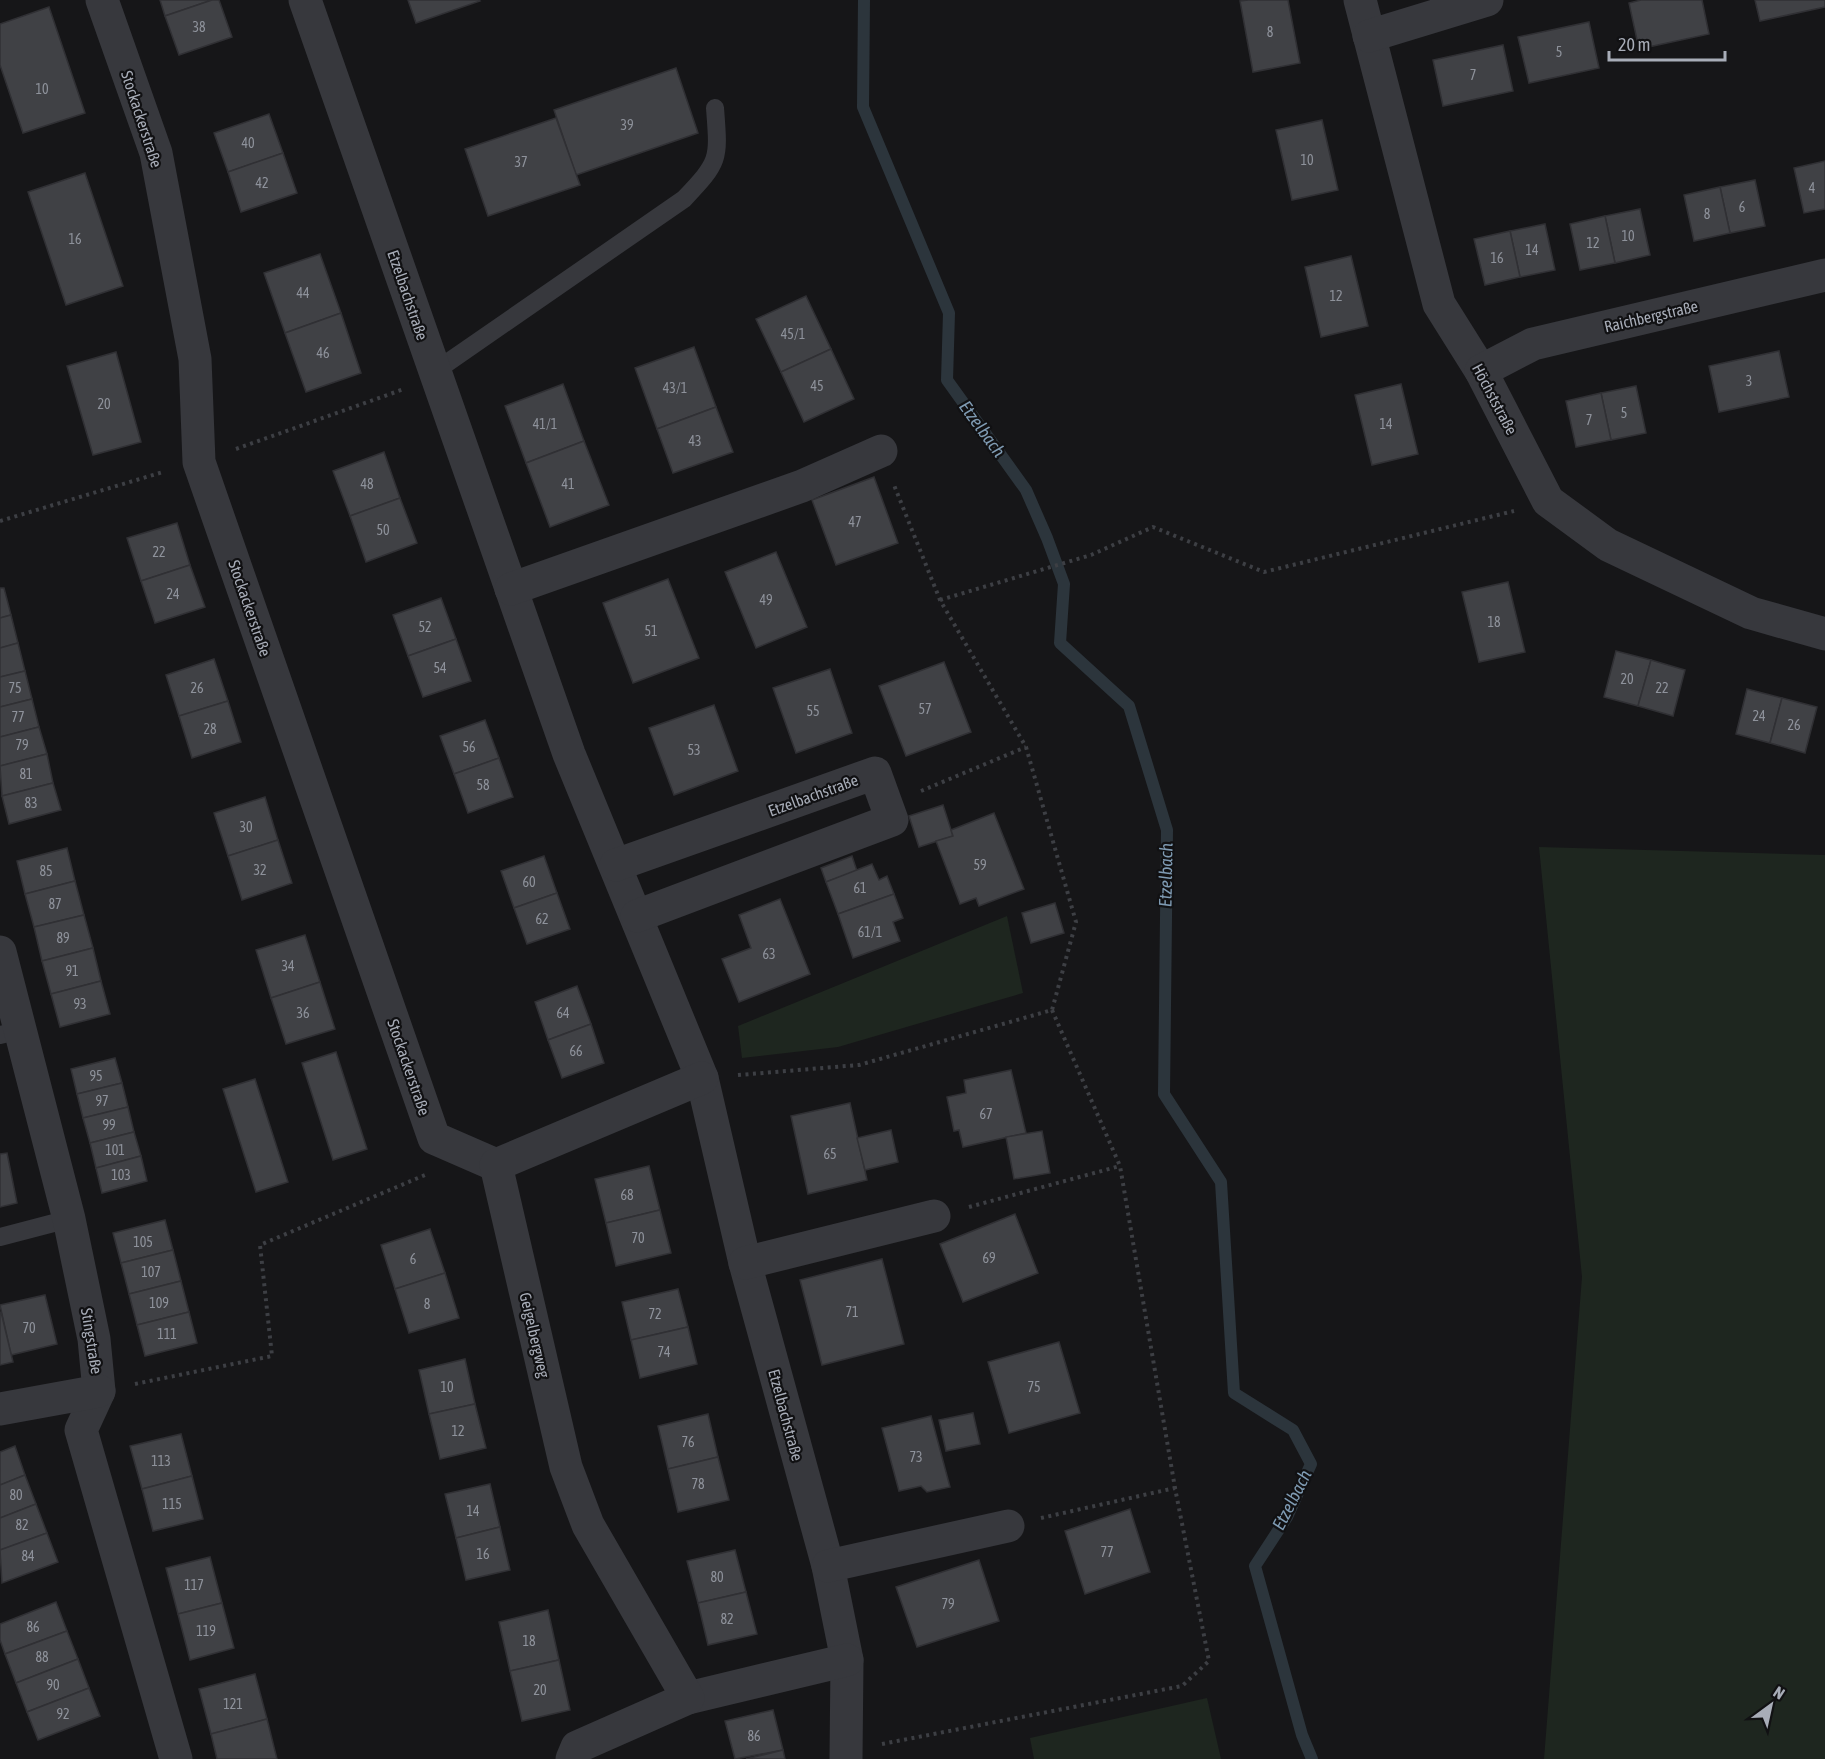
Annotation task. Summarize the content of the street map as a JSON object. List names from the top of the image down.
{
  "streets": {
    "street": [
      "Stockackerstraße",
      "Etzelbachstraße",
      "Raichbergstraße",
      "Höchststraße",
      "Geigelbergweg",
      "Stingstraße"
    ]
  },
  "crossings": [
    ["Stockackerstraße", "Geigelbergweg"],
    ["Raichbergstraße", "Höchststraße"]
  ],
  "water": ["Etzelbach"],
  "house_numbers": [
    "38",
    "8",
    "5",
    "7",
    "10",
    "39",
    "40",
    "10",
    "37",
    "42",
    "4",
    "6",
    "8",
    "10",
    "16",
    "12",
    "14",
    "16",
    "44",
    "12",
    "45/1",
    "46",
    "3",
    "45",
    "43/1",
    "20",
    "5",
    "7",
    "41/1",
    "14",
    "43",
    "48",
    "41",
    "47",
    "50",
    "22",
    "24",
    "49",
    "18",
    "52",
    "51",
    "54",
    "20",
    "75",
    "26",
    "22",
    "57",
    "55",
    "24",
    "77",
    "26",
    "28",
    "79",
    "56",
    "53",
    "81",
    "58",
    "83",
    "30",
    "59",
    "32",
    "85",
    "60",
    "61",
    "87",
    "62",
    "61/1",
    "89",
    "63",
    "34",
    "91",
    "93",
    "36",
    "64",
    "66",
    "95",
    "97",
    "67",
    "99",
    "101",
    "65",
    "103",
    "68",
    "70",
    "105",
    "69",
    "6",
    "107",
    "109",
    "8",
    "71",
    "72",
    "70",
    "111",
    "74",
    "10",
    "75",
    "12",
    "76",
    "73",
    "113",
    "78",
    "80",
    "115",
    "14",
    "82",
    "77",
    "16",
    "84",
    "80",
    "117",
    "79",
    "82",
    "86",
    "119",
    "18",
    "88",
    "90",
    "20",
    "121",
    "92",
    "86"
  ],
  "scale_bar": "20 m",
  "north": "top right"
}
